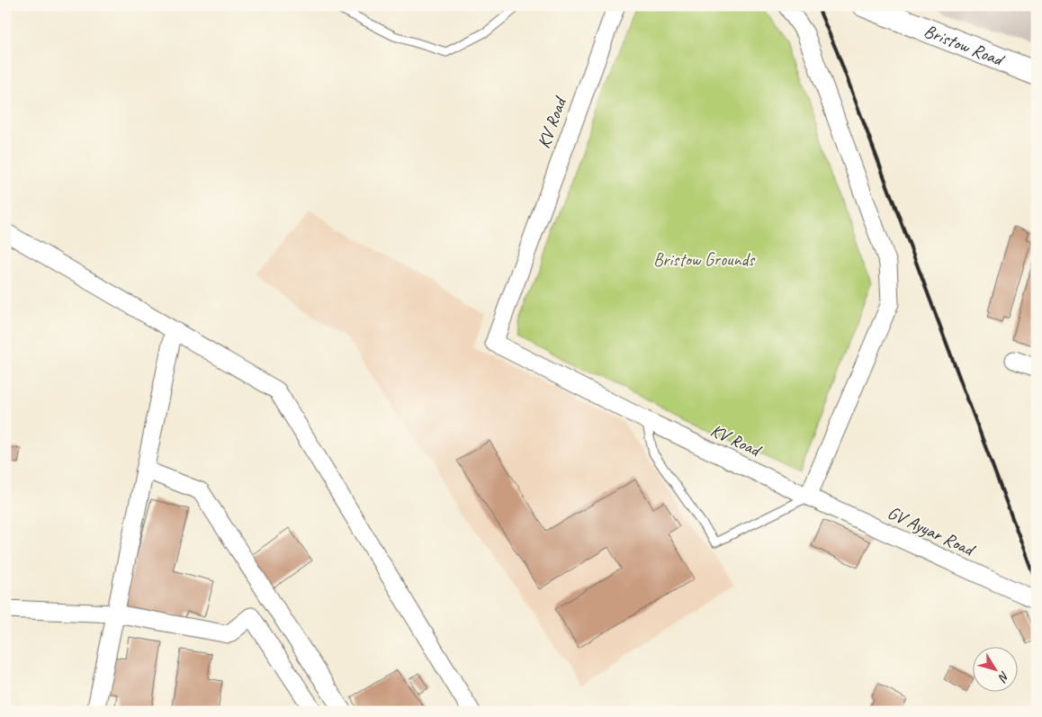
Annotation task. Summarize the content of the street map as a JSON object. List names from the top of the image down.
{
  "streets": {
    "street": ["Bristow Road", "KV Road", "GV Ayyar Road"]
  },
  "crossings": [
    ["KV Road", "GV Ayyar Road"]
  ],
  "parks": ["Bristow Grounds"],
  "north": "bottom right"
}
